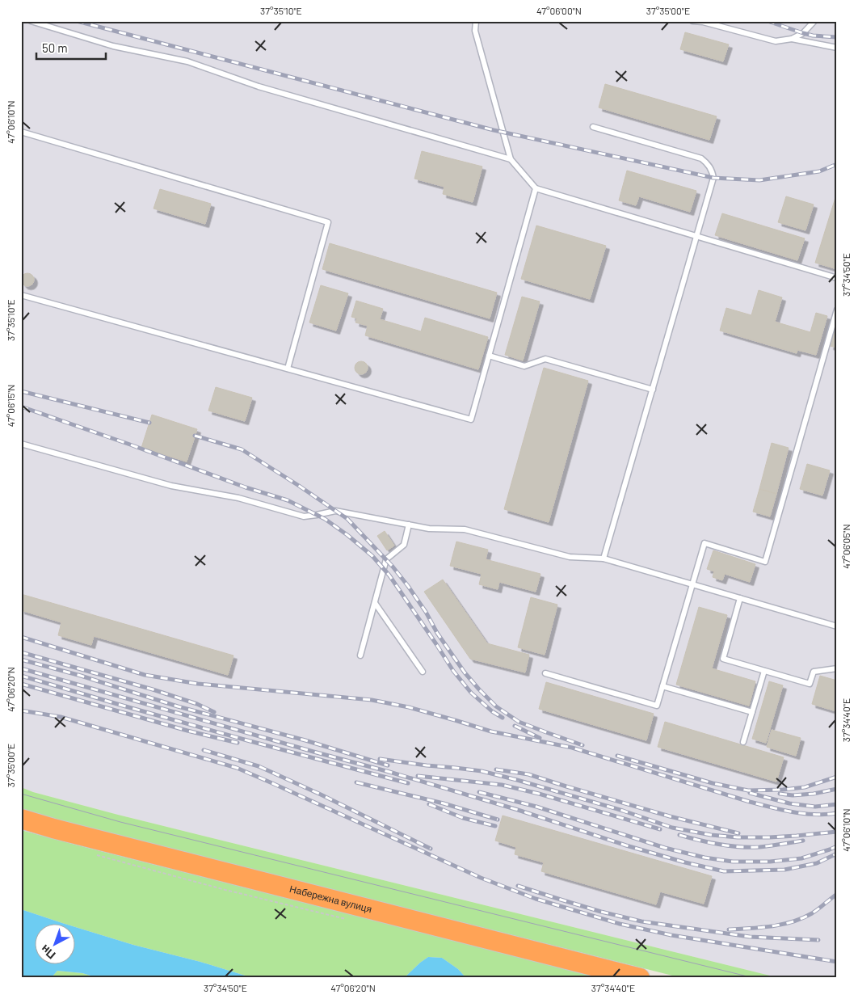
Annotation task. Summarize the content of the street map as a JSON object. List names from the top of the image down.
{
  "streets": {
    "highway": ["Набережна вулиця"]
  },
  "scale_bar": "50 m",
  "north": "bottom left",
  "coordinates": [
    "37°35'10\"E",
    "47°06'00\"N",
    "37°35'00\"E",
    "47°06'10\"N",
    "37°34'50\"E",
    "47°06'15\"N",
    "47°06'05\"N",
    "47°06'20\"N",
    "37°34'40\"E"
  ]
}
